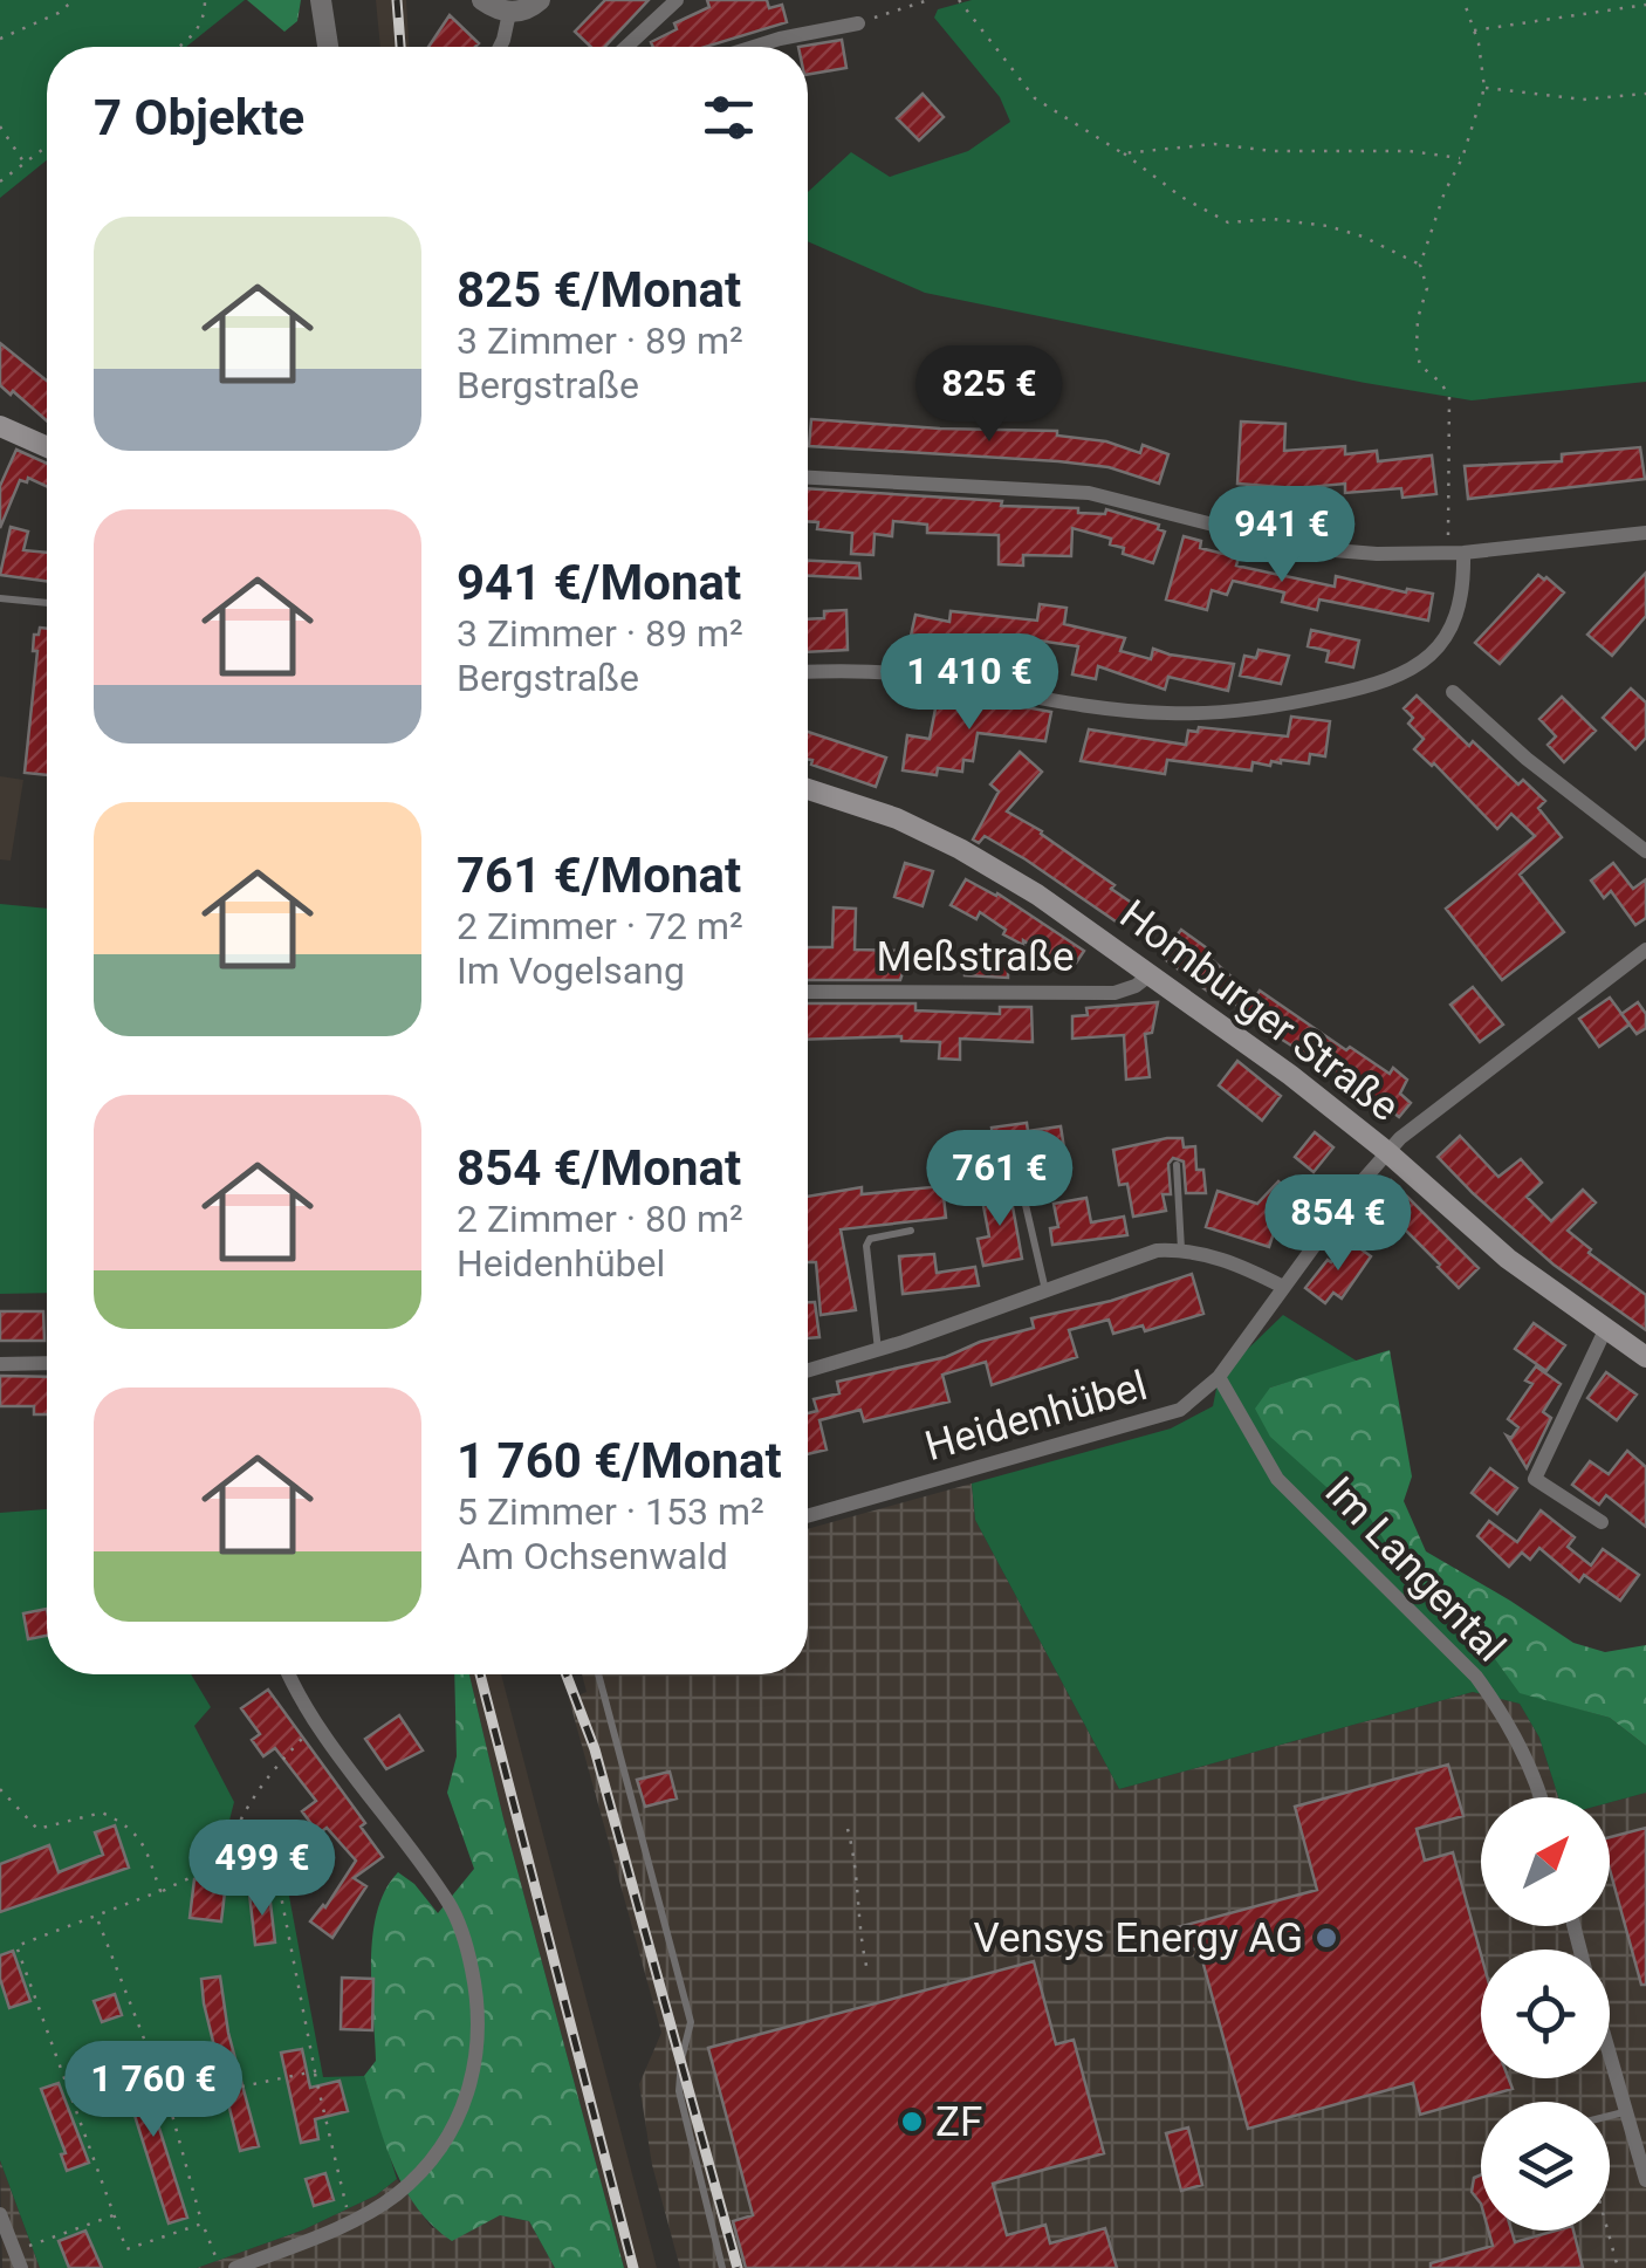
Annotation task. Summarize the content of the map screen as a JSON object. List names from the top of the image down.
{
  "streets": {
    "main road": ["Homburger Straße"],
    "street": ["Meßstraße", "Heidenhübel", "Im Langental"]
  },
  "crossings": [
    ["Meßstraße", "Homburger Straße"],
    ["Homburger Straße", "Heidenhübel"],
    ["Heidenhübel", "Im Langental"]
  ],
  "places": ["Vensys Energy AG", "ZF"],
  "north": "top right",
  "page": {
    "heading": "7 Objekte",
    "list": [
      {
        "name": "825 €/Monat",
        "note": "3 Zimmer · 89 m² · Bergstraße"
      },
      {
        "name": "941 €/Monat",
        "note": "3 Zimmer · 89 m² · Bergstraße"
      },
      {
        "name": "761 €/Monat",
        "note": "2 Zimmer · 72 m² · Im Vogelsang"
      },
      {
        "name": "854 €/Monat",
        "note": "2 Zimmer · 80 m² · Heidenhübel"
      },
      {
        "name": "1 760 €/Monat",
        "note": "5 Zimmer · 153 m² · Am Ochsenwald"
      }
    ],
    "price": [
      "825 €",
      "941 €",
      "1 410 €",
      "761 €",
      "854 €",
      "499 €",
      "1 760 €"
    ]
  }
}
